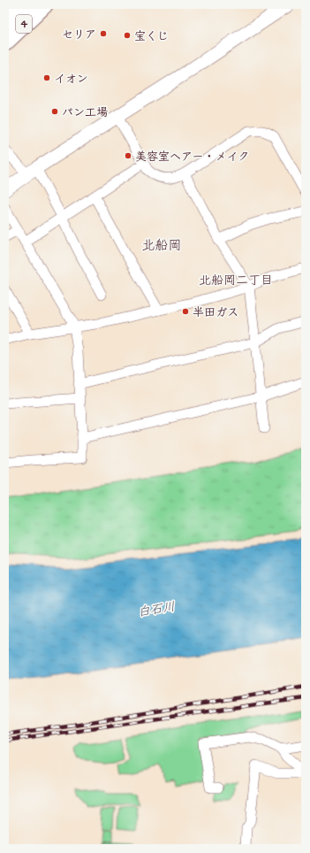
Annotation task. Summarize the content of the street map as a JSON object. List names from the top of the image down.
{
  "streets": {
    "highway": ["4"]
  },
  "districts": ["北船岡", "北船岡二丁目"],
  "water": ["白石川"],
  "places": [
    "セリア",
    "宝くじ",
    "イオン",
    "パン工場",
    "美容室ヘアー・メイク",
    "半田ガス"
  ]
}
